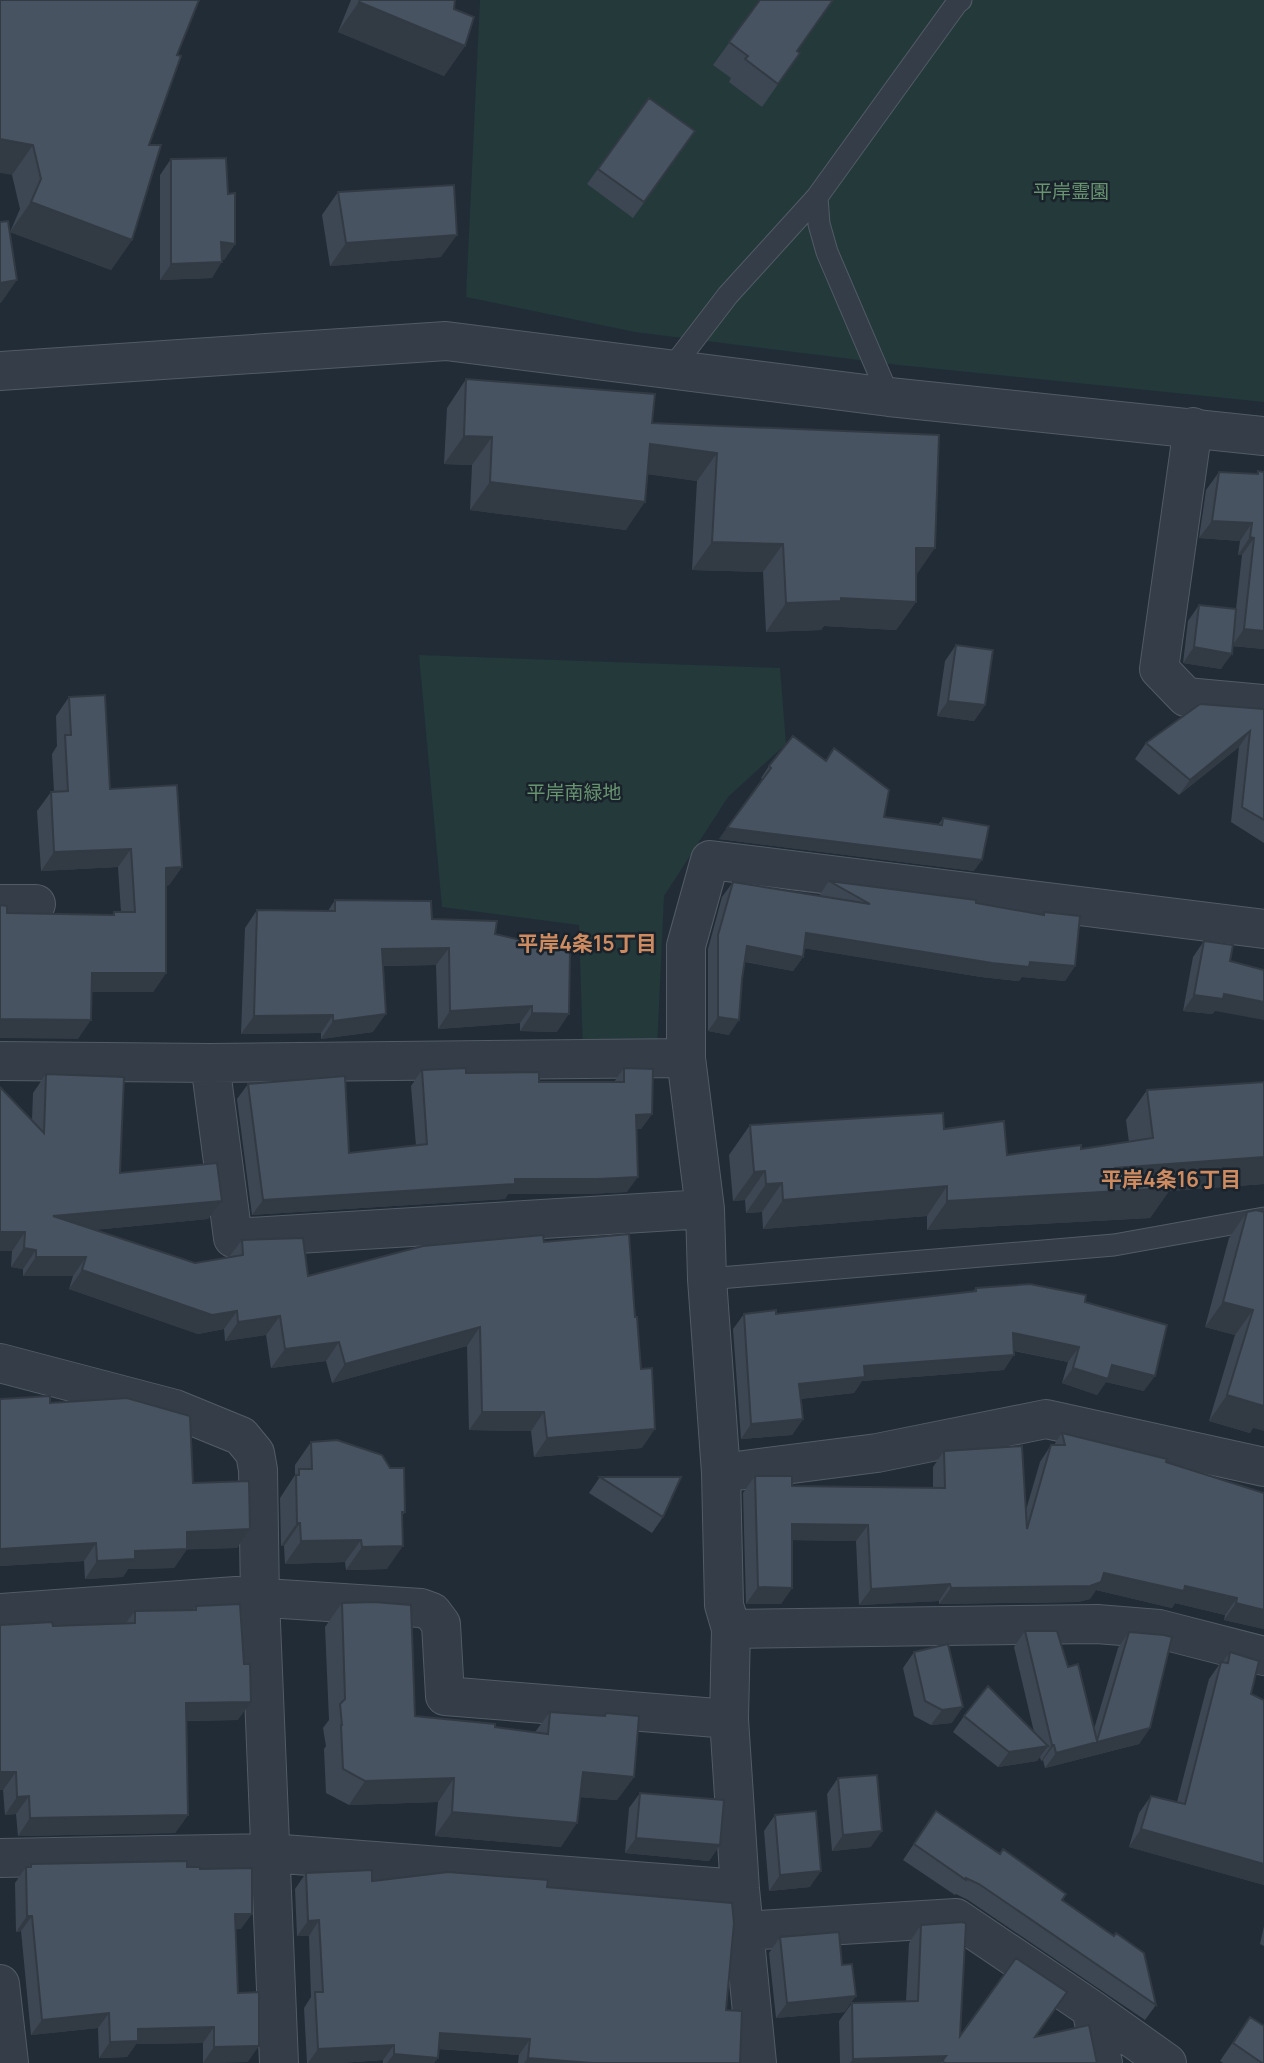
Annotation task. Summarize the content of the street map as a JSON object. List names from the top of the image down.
{
  "districts": ["平岸4条15丁目", "平岸4条16丁目"],
  "parks": ["平岸霊園", "平岸南緑地"]
}
